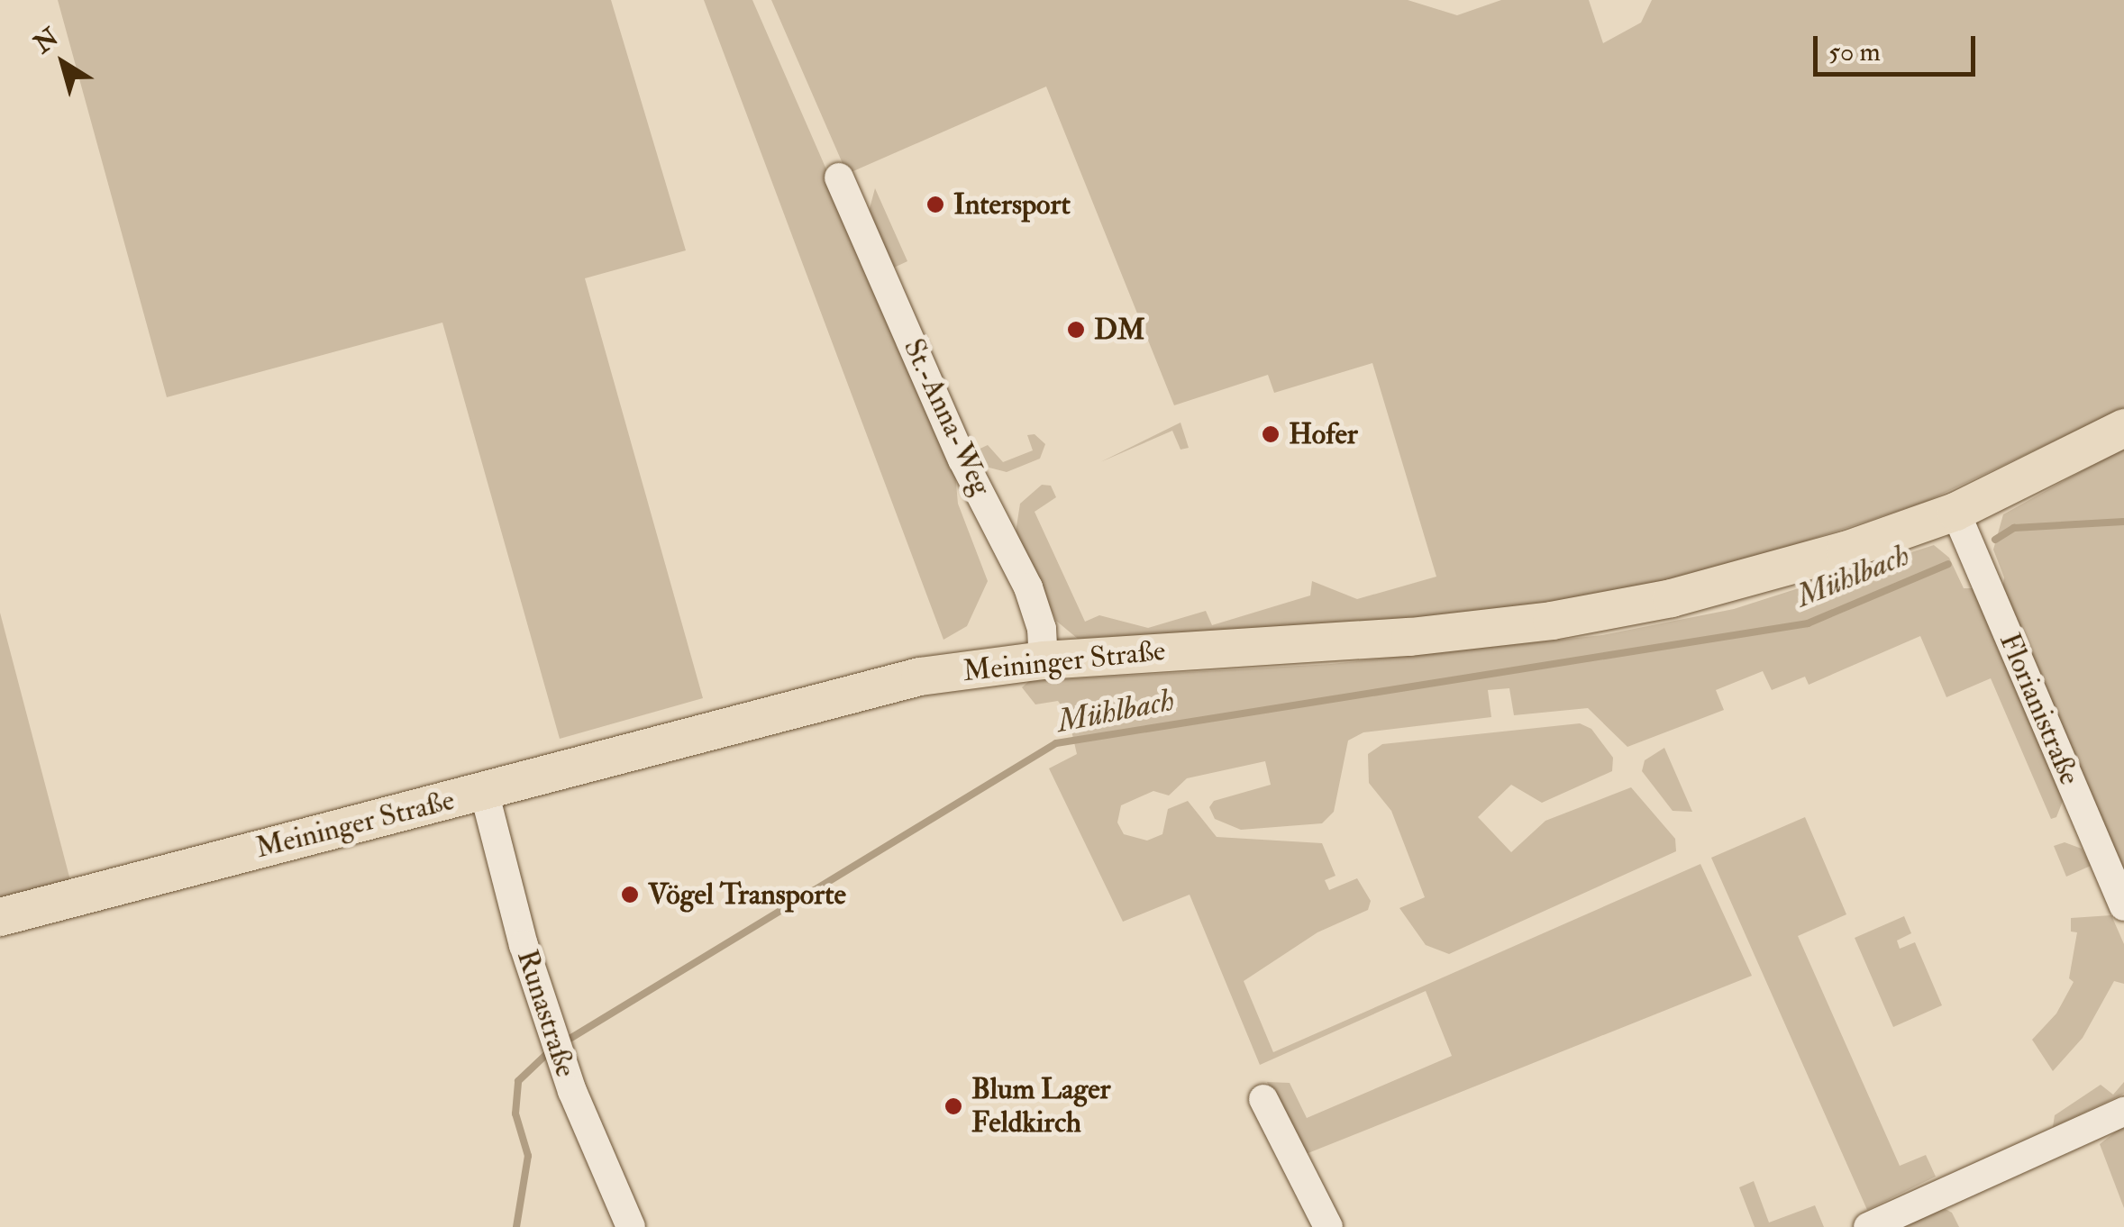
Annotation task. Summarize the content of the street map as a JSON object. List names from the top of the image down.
{
  "streets": {
    "main road": ["Meininger Straße"],
    "street": ["St.-Anna-Weg", "Florianistraße", "Runastraße"]
  },
  "crossings": [
    ["St.-Anna-Weg", "Meininger Straße"],
    ["Meininger Straße", "Florianistraße"],
    ["Meininger Straße", "Runastraße"]
  ],
  "water": ["Mühlbach"],
  "places": [
    "Intersport",
    "DM",
    "Hofer",
    "Vögel Transporte",
    "Blum Lager Feldkirch"
  ],
  "scale_bar": "50 m",
  "north": "top left"
}
